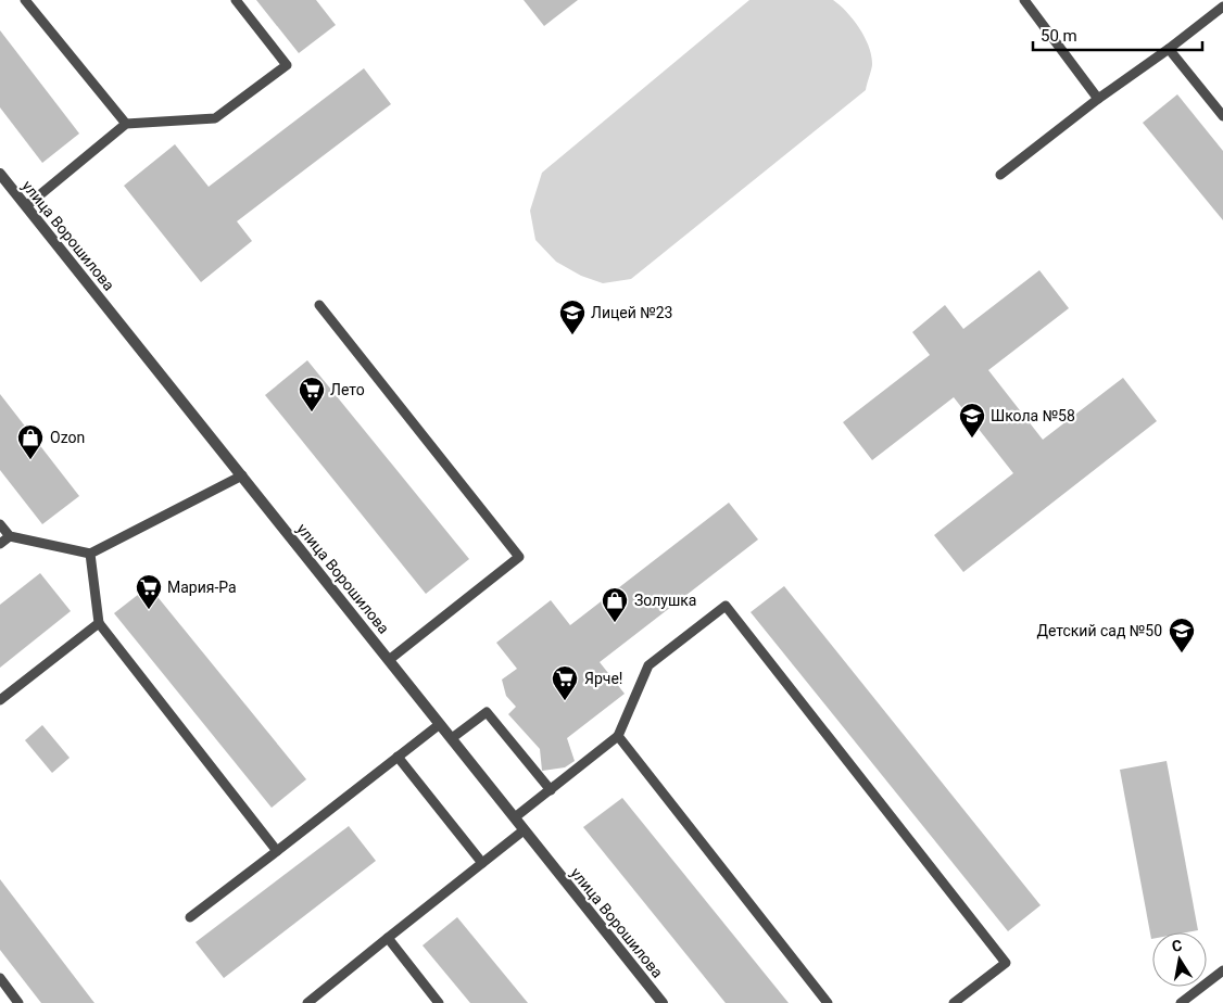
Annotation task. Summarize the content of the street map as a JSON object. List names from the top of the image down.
{
  "streets": {
    "street": ["улица Ворошилова"]
  },
  "places": {
    "school or university": ["Лицей №23", "Школа №58", "Детский сад №50"],
    "supermarket": ["Лето", "Мария-Ра", "Ярче!"],
    "shop": ["Ozon", "Золушка"]
  },
  "scale_bar": "50 m",
  "north": "top"
}
